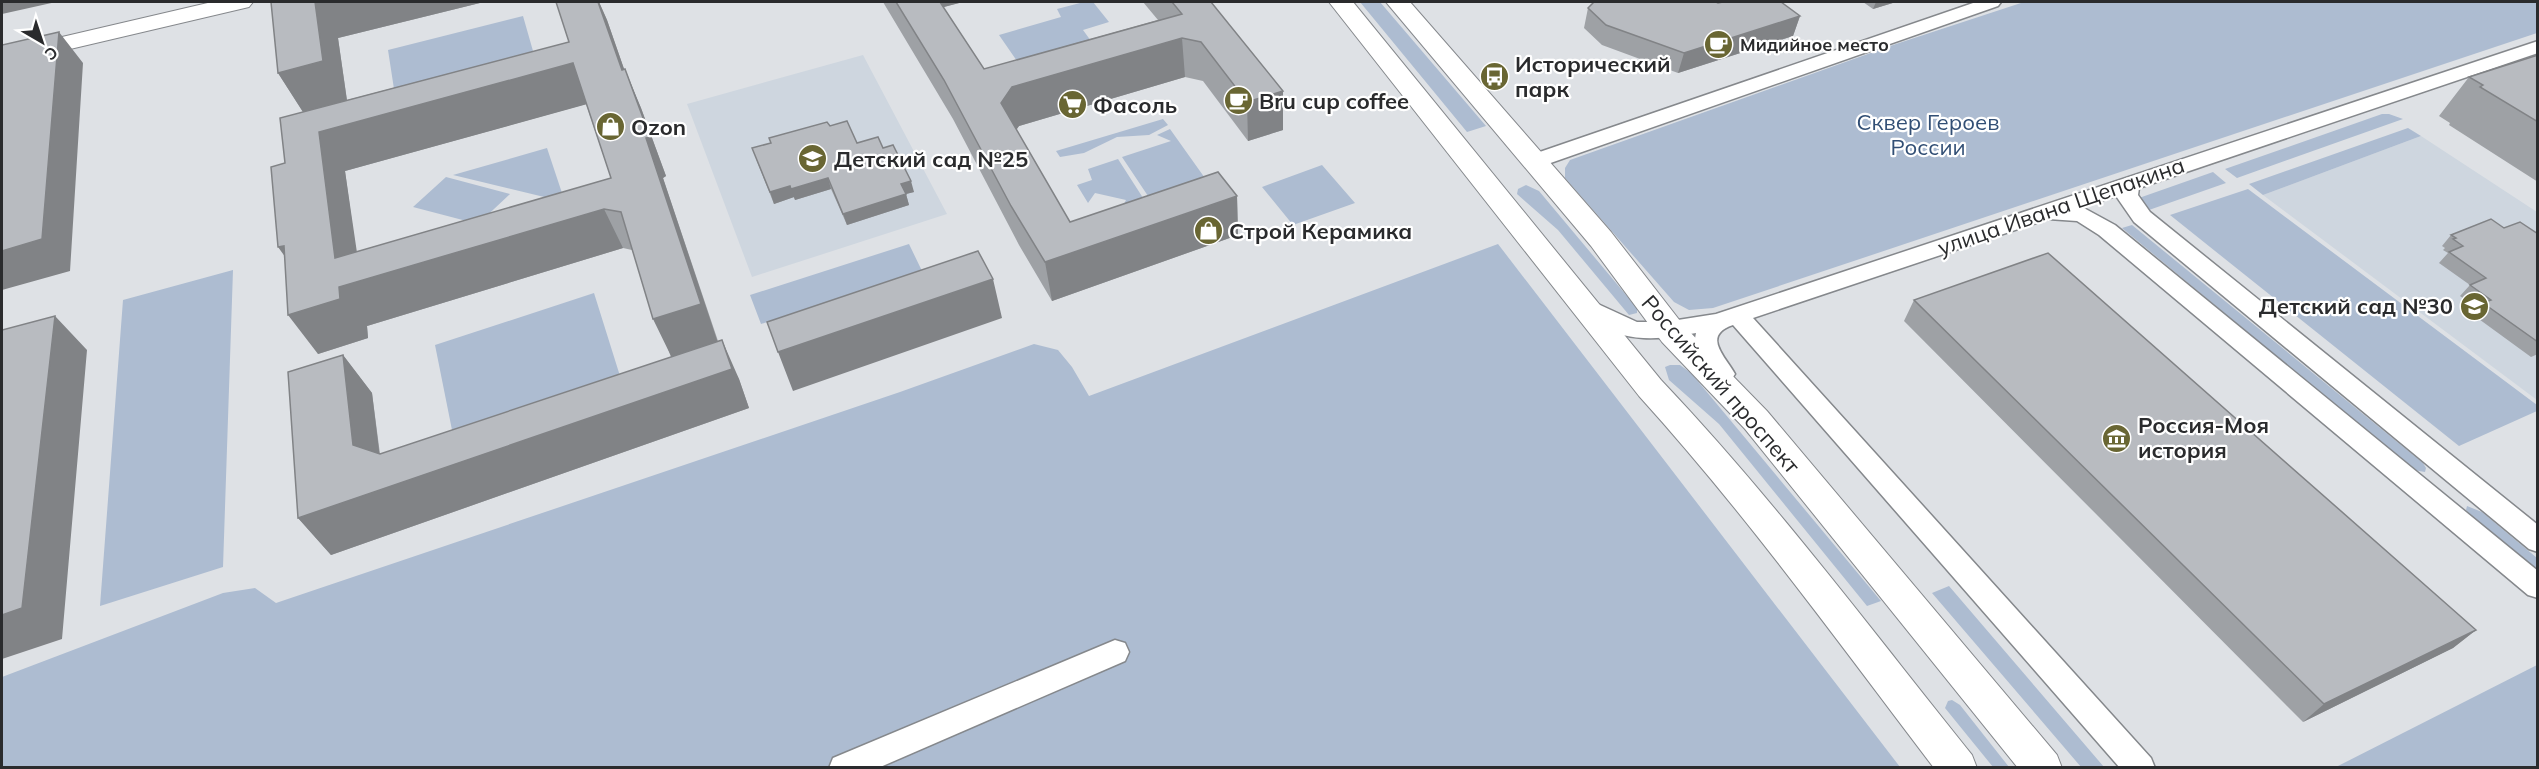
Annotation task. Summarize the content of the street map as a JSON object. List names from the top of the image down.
{
  "streets": {
    "main road": ["Российский проспект"],
    "street": ["улица Ивана Щепакина"]
  },
  "crossings": [
    ["улица Ивана Щепакина", "Российский проспект"]
  ],
  "parks": ["Сквер Героев России"],
  "places": {
    "cafe": ["Мидийное место", "Bru cup coffee"],
    "bus stop": ["Исторический парк"],
    "supermarket": ["Фасоль"],
    "shop": ["Ozon", "Строй Керамика"],
    "school or university": ["Детский сад №25", "Детский сад №30"],
    "museum": ["Россия-Моя история"]
  },
  "north": "bottom right"
}
